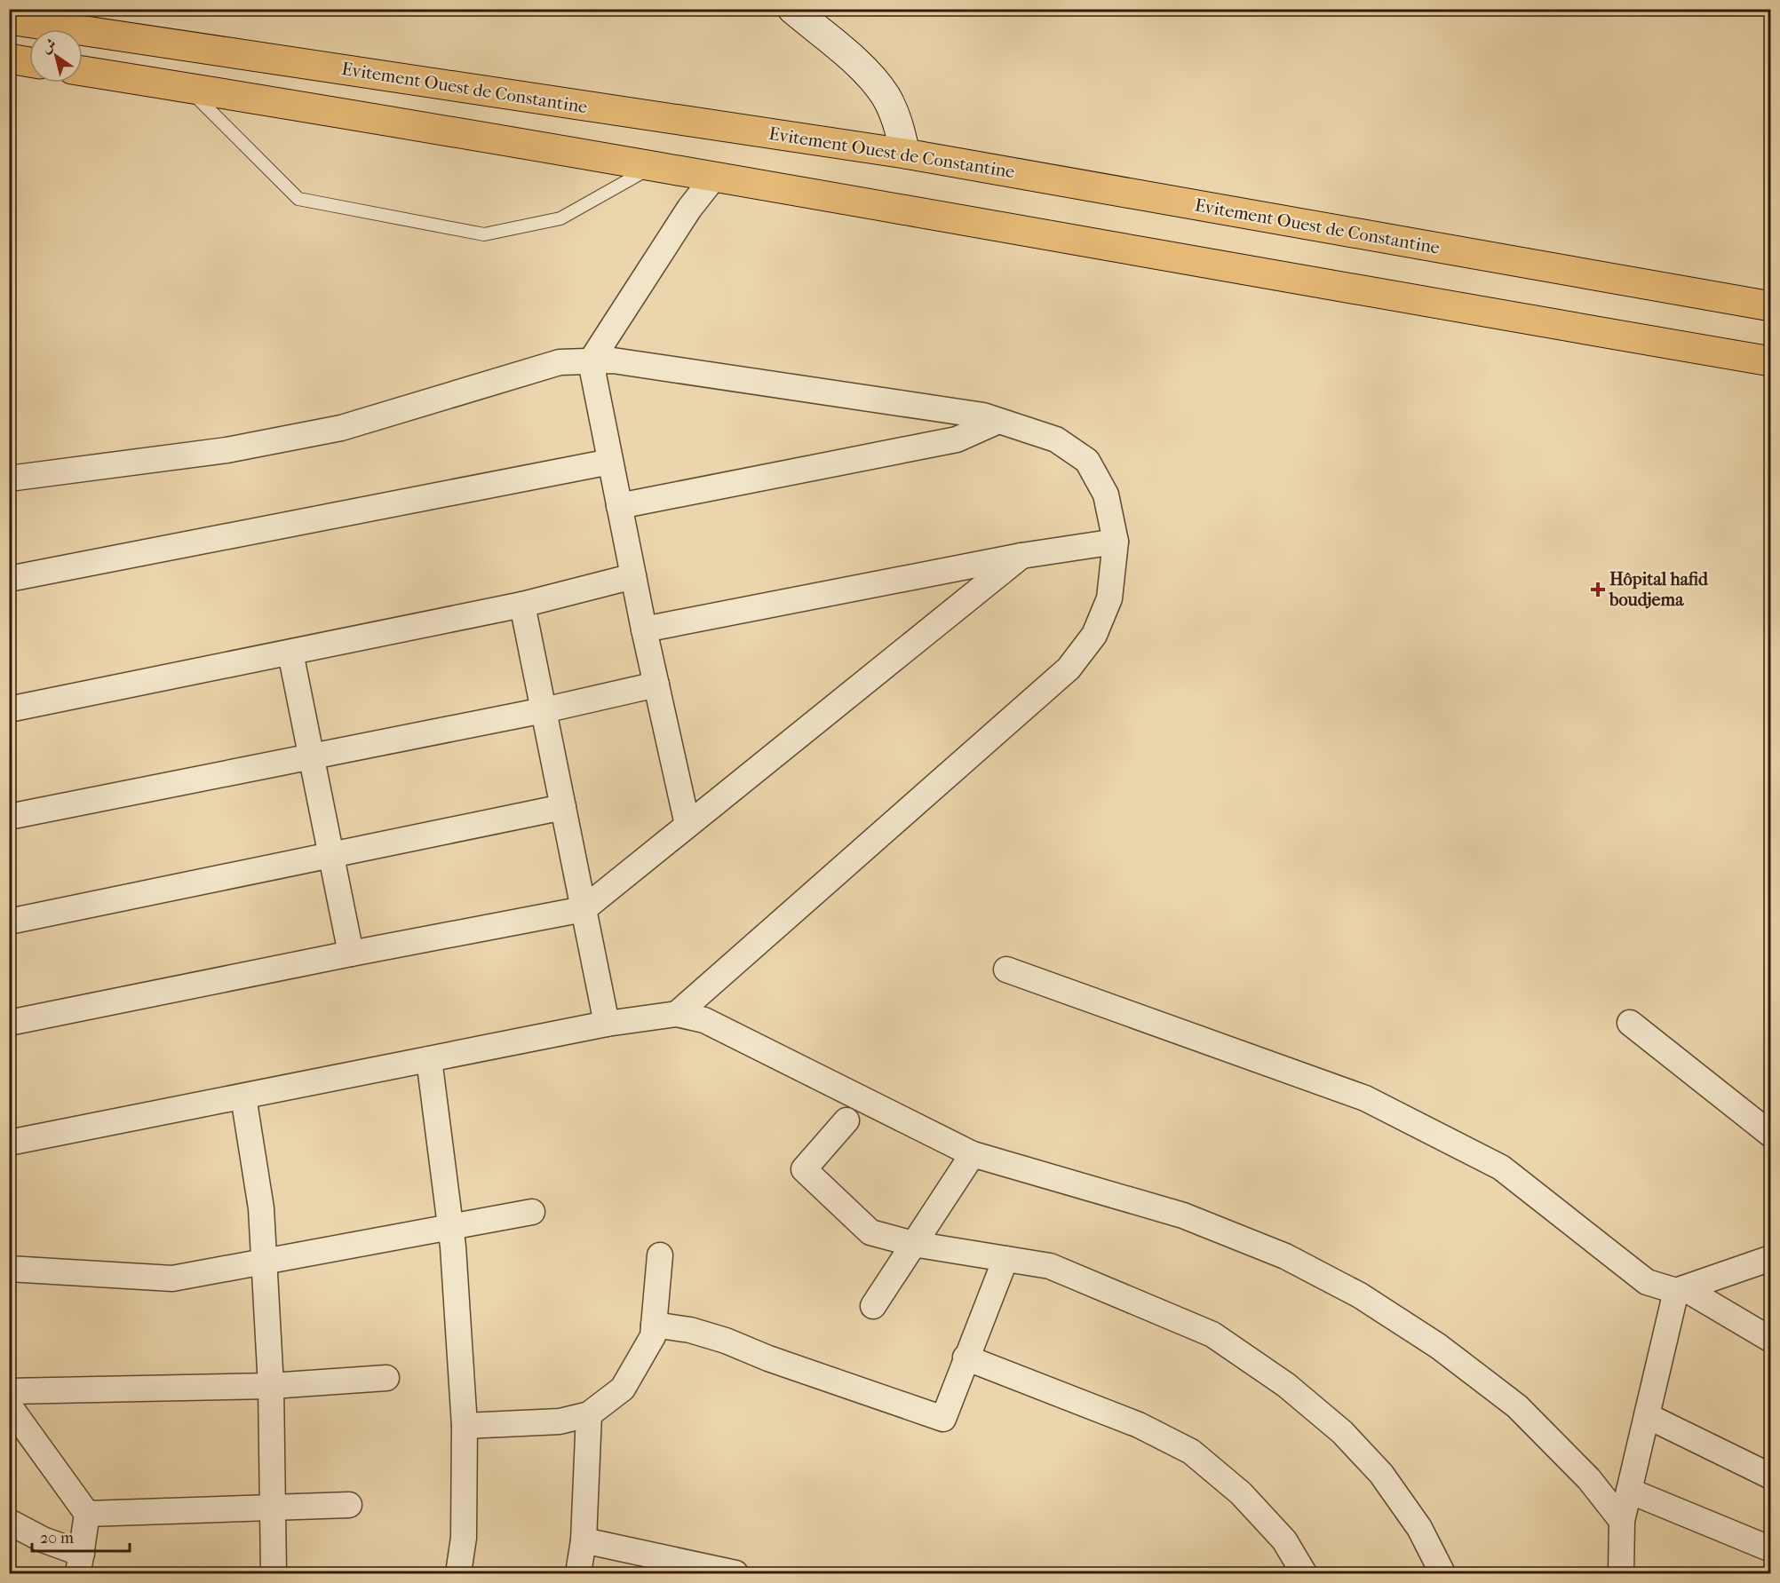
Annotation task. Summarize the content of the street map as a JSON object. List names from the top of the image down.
{
  "streets": {
    "highway": ["Evitement Ouest de Constantine"]
  },
  "places": {
    "health": ["Hôpital hafid boudjema"]
  },
  "scale_bar": "20 m",
  "north": "top left"
}
